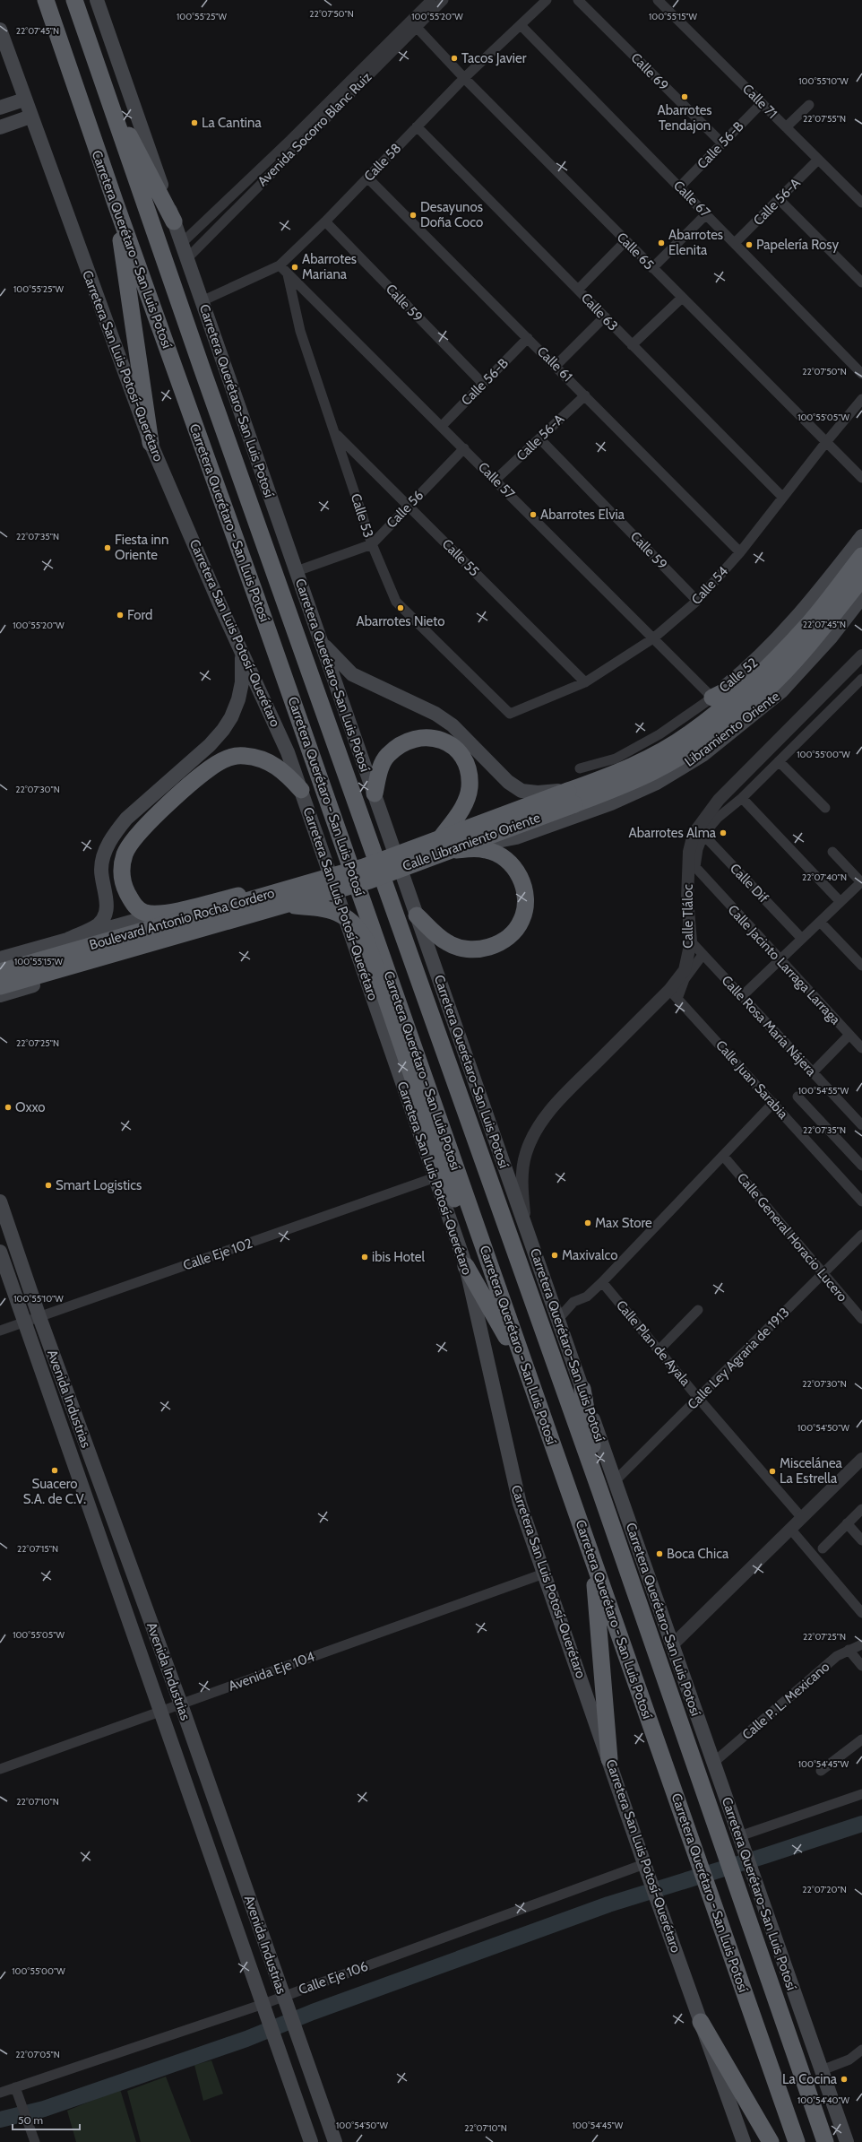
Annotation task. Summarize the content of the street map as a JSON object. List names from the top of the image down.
{
  "streets": {
    "highway": [
      "Carretera Querétaro - San Luis Potosí",
      "Libramiento Oriente",
      "Calle Libramiento Oriente",
      "Boulevard Antonio Rocha Cordero"
    ],
    "main road": [
      "Carretera San Luis Potosí-Querétaro",
      "Carretera Querétaro-San Luis Potosí",
      "Calle 52",
      "Avenida Industrias"
    ],
    "street": [
      "Calle 69",
      "Calle 71",
      "Avenida Socorro Blanc Ruiz",
      "Calle 56-B",
      "Calle 58",
      "Calle 67",
      "Calle 56-A",
      "Calle 65",
      "Calle 59",
      "Calle 63",
      "Calle 61",
      "Calle 57",
      "Calle 56",
      "Calle 53",
      "Calle 55",
      "Calle 54",
      "Calle Dif",
      "Calle Tláloc",
      "Calle Jacinto Larraga Larraga",
      "Calle Rosa María Nájera",
      "Calle Juan Sarabia",
      "Calle General Horacio Lucero",
      "Calle Eje 102",
      "Calle Plan de Ayala",
      "Calle Ley Agraria de 1913",
      "Avenida Eje 104",
      "Calle P. L. Mexicano",
      "Calle Eje 106"
    ]
  },
  "crossings": [
    ["Calle 69", "Calle 56-B"],
    ["Calle 71", "Calle 56-B"],
    ["Calle 71", "Calle 56-A"],
    ["Avenida Socorro Blanc Ruiz", "Calle 65"],
    ["Avenida Socorro Blanc Ruiz", "Carretera Querétaro-San Luis Potosí"],
    ["Calle 56-B", "Calle 67"],
    ["Calle 56-B", "Calle 59"],
    ["Calle 56-B", "Calle 61"],
    ["Calle 56-B", "Calle 57"],
    ["Calle 58", "Calle 67"],
    ["Calle 58", "Calle 65"],
    ["Calle 58", "Calle 59"],
    ["Calle 58", "Calle 63"],
    ["Calle 58", "Calle 61"],
    ["Calle 58", "Carretera Querétaro-San Luis Potosí"],
    ["Calle 58", "Calle 57"],
    ["Calle 67", "Calle 56-A"],
    ["Calle 56-A", "Calle 59"],
    ["Calle 56-A", "Calle 61"],
    ["Calle 56-A", "Calle 57"],
    ["Calle 65", "Calle 54"],
    ["Calle 59", "Calle 54"],
    ["Calle 63", "Calle 54"],
    ["Calle 61", "Calle 54"],
    ["Carretera San Luis Potosí-Querétaro", "Calle Eje 102"],
    ["Carretera San Luis Potosí-Querétaro", "Avenida Eje 104"],
    ["Carretera San Luis Potosí-Querétaro", "Calle Eje 106"],
    ["Carretera Querétaro-San Luis Potosí", "Calle 56"],
    ["Carretera Querétaro-San Luis Potosí", "Calle Tláloc"],
    ["Carretera Querétaro-San Luis Potosí", "Calle Ley Agraria de 1913"],
    ["Carretera Querétaro-San Luis Potosí", "Calle P. L. Mexicano"],
    ["Calle 57", "Calle 56"],
    ["Calle 57", "Calle 53"],
    ["Calle 57", "Calle 54"],
    ["Calle 57", "Calle 52"],
    ["Calle 56", "Calle 53"],
    ["Calle 56", "Calle 55"],
    ["Calle 53", "Calle 55"],
    ["Calle 53", "Calle 54"],
    ["Calle 55", "Calle 54"],
    ["Calle 52", "Libramiento Oriente"],
    ["Libramiento Oriente", "Calle Libramiento Oriente"],
    ["Calle Libramiento Oriente", "Boulevard Antonio Rocha Cordero"],
    ["Calle Dif", "Calle Tláloc"],
    ["Calle Tláloc", "Calle Jacinto Larraga Larraga"],
    ["Calle Tláloc", "Calle Rosa María Nájera"],
    ["Calle Tláloc", "Calle Juan Sarabia"],
    ["Calle General Horacio Lucero", "Calle Ley Agraria de 1913"],
    ["Calle Eje 102", "Avenida Industrias"],
    ["Calle Plan de Ayala", "Calle Ley Agraria de 1913"],
    ["Avenida Industrias", "Avenida Eje 104"],
    ["Avenida Industrias", "Calle Eje 106"]
  ],
  "places": [
    "Tacos Javier",
    "Abarrotes Tendajon",
    "La Cantina",
    "Desayunos Doña Coco",
    "Abarrotes Elenita",
    "Papelería Rosy",
    "Abarrotes Mariana",
    "Abarrotes Elvia",
    "Fiesta inn Oriente",
    "Abarrotes Nieto",
    "Ford",
    "Abarrotes Alma",
    "Oxxo",
    "Smart Logistics",
    "Max Store",
    "Maxivalco",
    "ibis Hotel",
    "Suacero S.A. de C.V.",
    "Miscelánea La Estrella",
    "Boca Chica",
    "La Cocina"
  ],
  "scale_bar": "50 m",
  "coordinates": [
    "22°07'50\"N",
    "100°55'25\"W",
    "100°55'20\"W",
    "100°55'15\"W",
    "22°07'45\"N",
    "100°55'10\"W",
    "22°07'55\"N",
    "100°55'05\"W",
    "22°07'35\"N",
    "100°55'00\"W",
    "22°07'30\"N",
    "22°07'40\"N",
    "22°07'25\"N",
    "100°54'55\"W",
    "100°54'50\"W",
    "22°07'15\"N",
    "100°54'45\"W",
    "22°07'10\"N",
    "22°07'20\"N",
    "22°07'05\"N",
    "100°54'40\"W"
  ]
}
